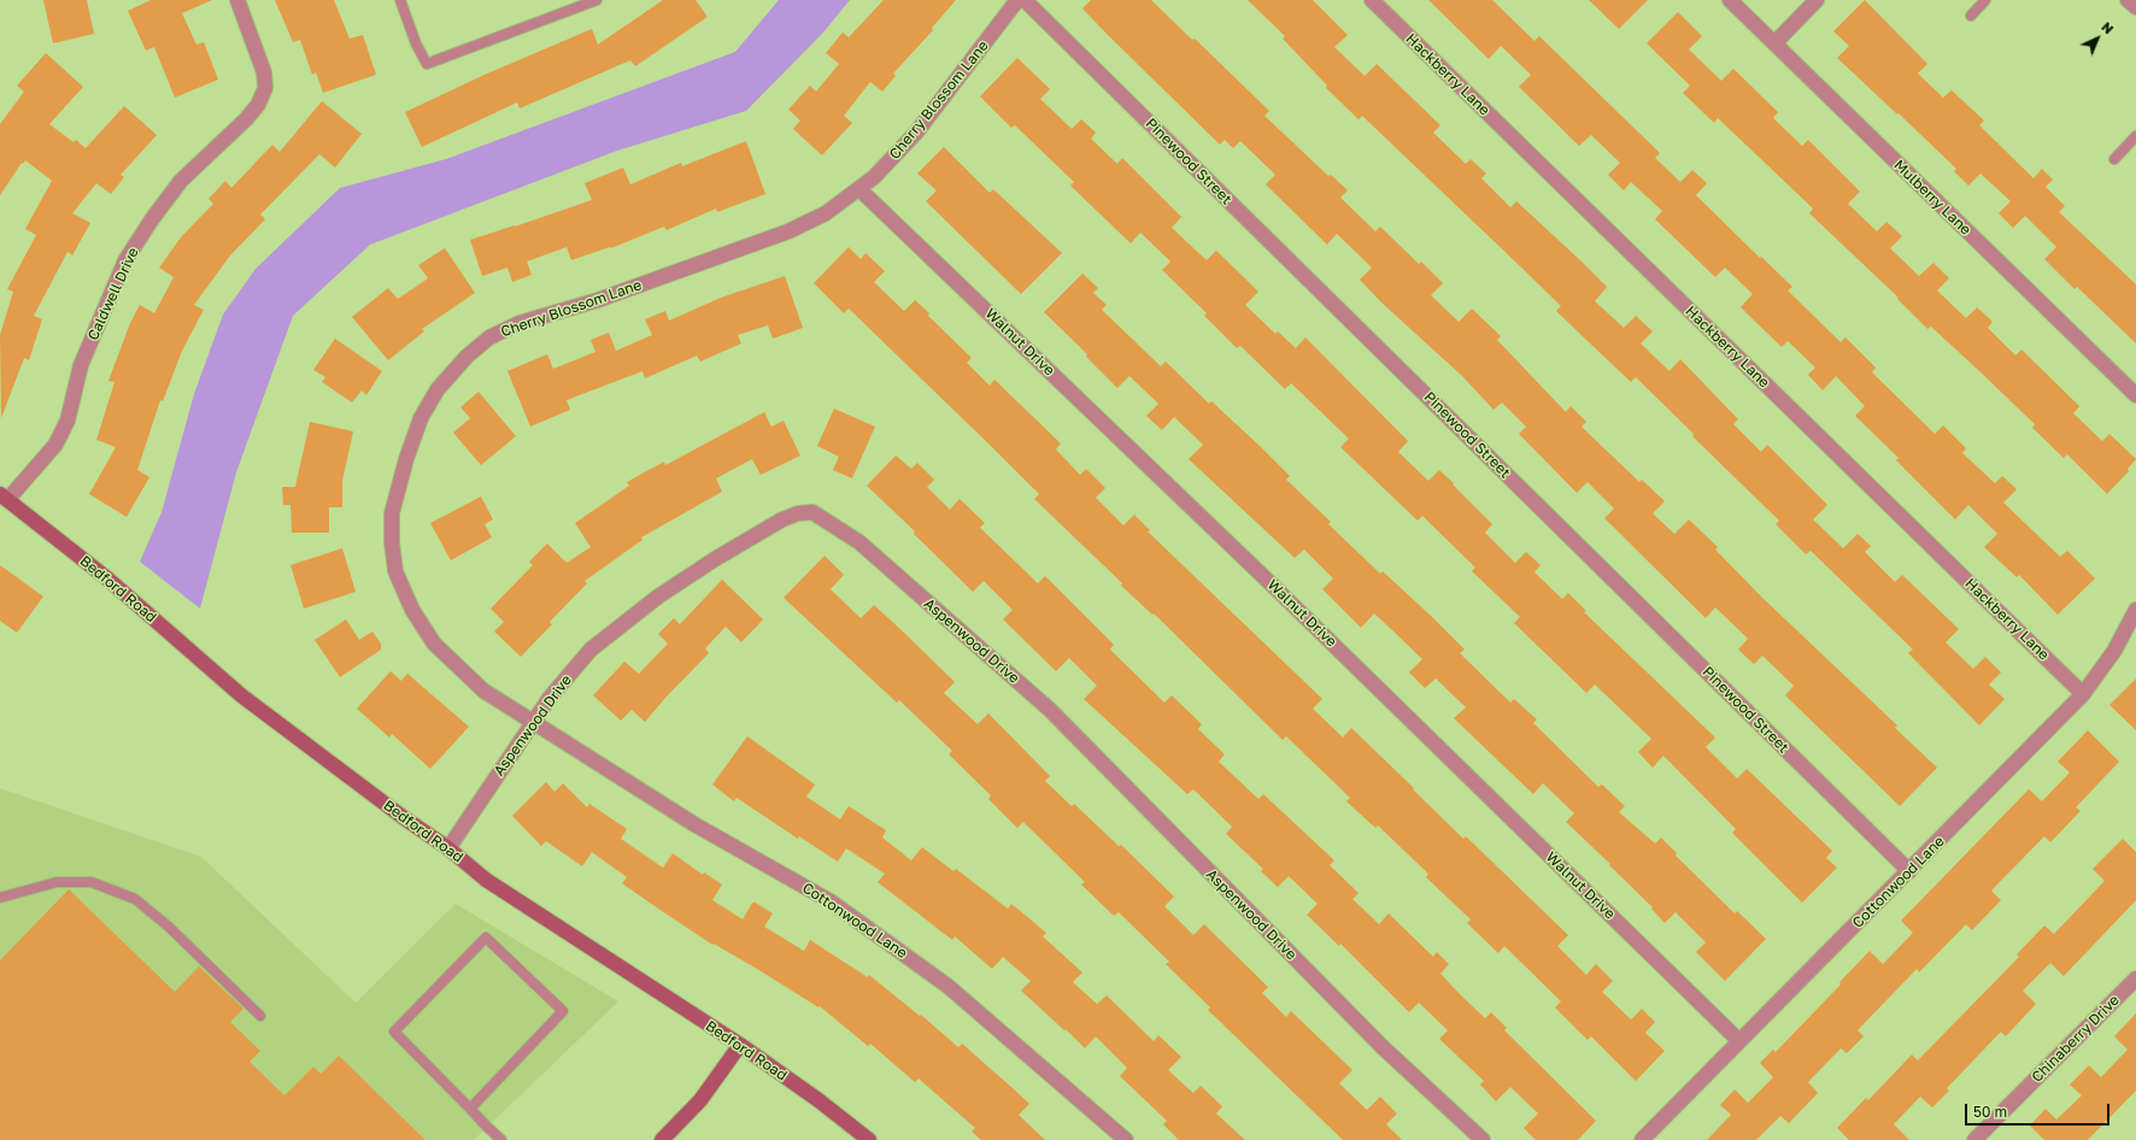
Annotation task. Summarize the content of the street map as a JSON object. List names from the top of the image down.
{
  "streets": {
    "main road": ["Bedford Road"],
    "street": [
      "Hackberry Lane",
      "Cherry Blossom Lane",
      "Pinewood Street",
      "Mulberry Lane",
      "Caldwell Drive",
      "Walnut Drive",
      "Aspenwood Drive",
      "Cottonwood Lane",
      "Chinaberry Drive"
    ]
  },
  "crossings": [
    ["Hackberry Lane", "Cottonwood Lane"],
    ["Cherry Blossom Lane", "Walnut Drive"],
    ["Cherry Blossom Lane", "Aspenwood Drive"],
    ["Cherry Blossom Lane", "Cottonwood Lane"],
    ["Pinewood Street", "Cottonwood Lane"],
    ["Caldwell Drive", "Bedford Road"],
    ["Walnut Drive", "Cottonwood Lane"],
    ["Bedford Road", "Aspenwood Drive"],
    ["Aspenwood Drive", "Cottonwood Lane"]
  ],
  "scale_bar": "50 m",
  "north": "top right"
}
